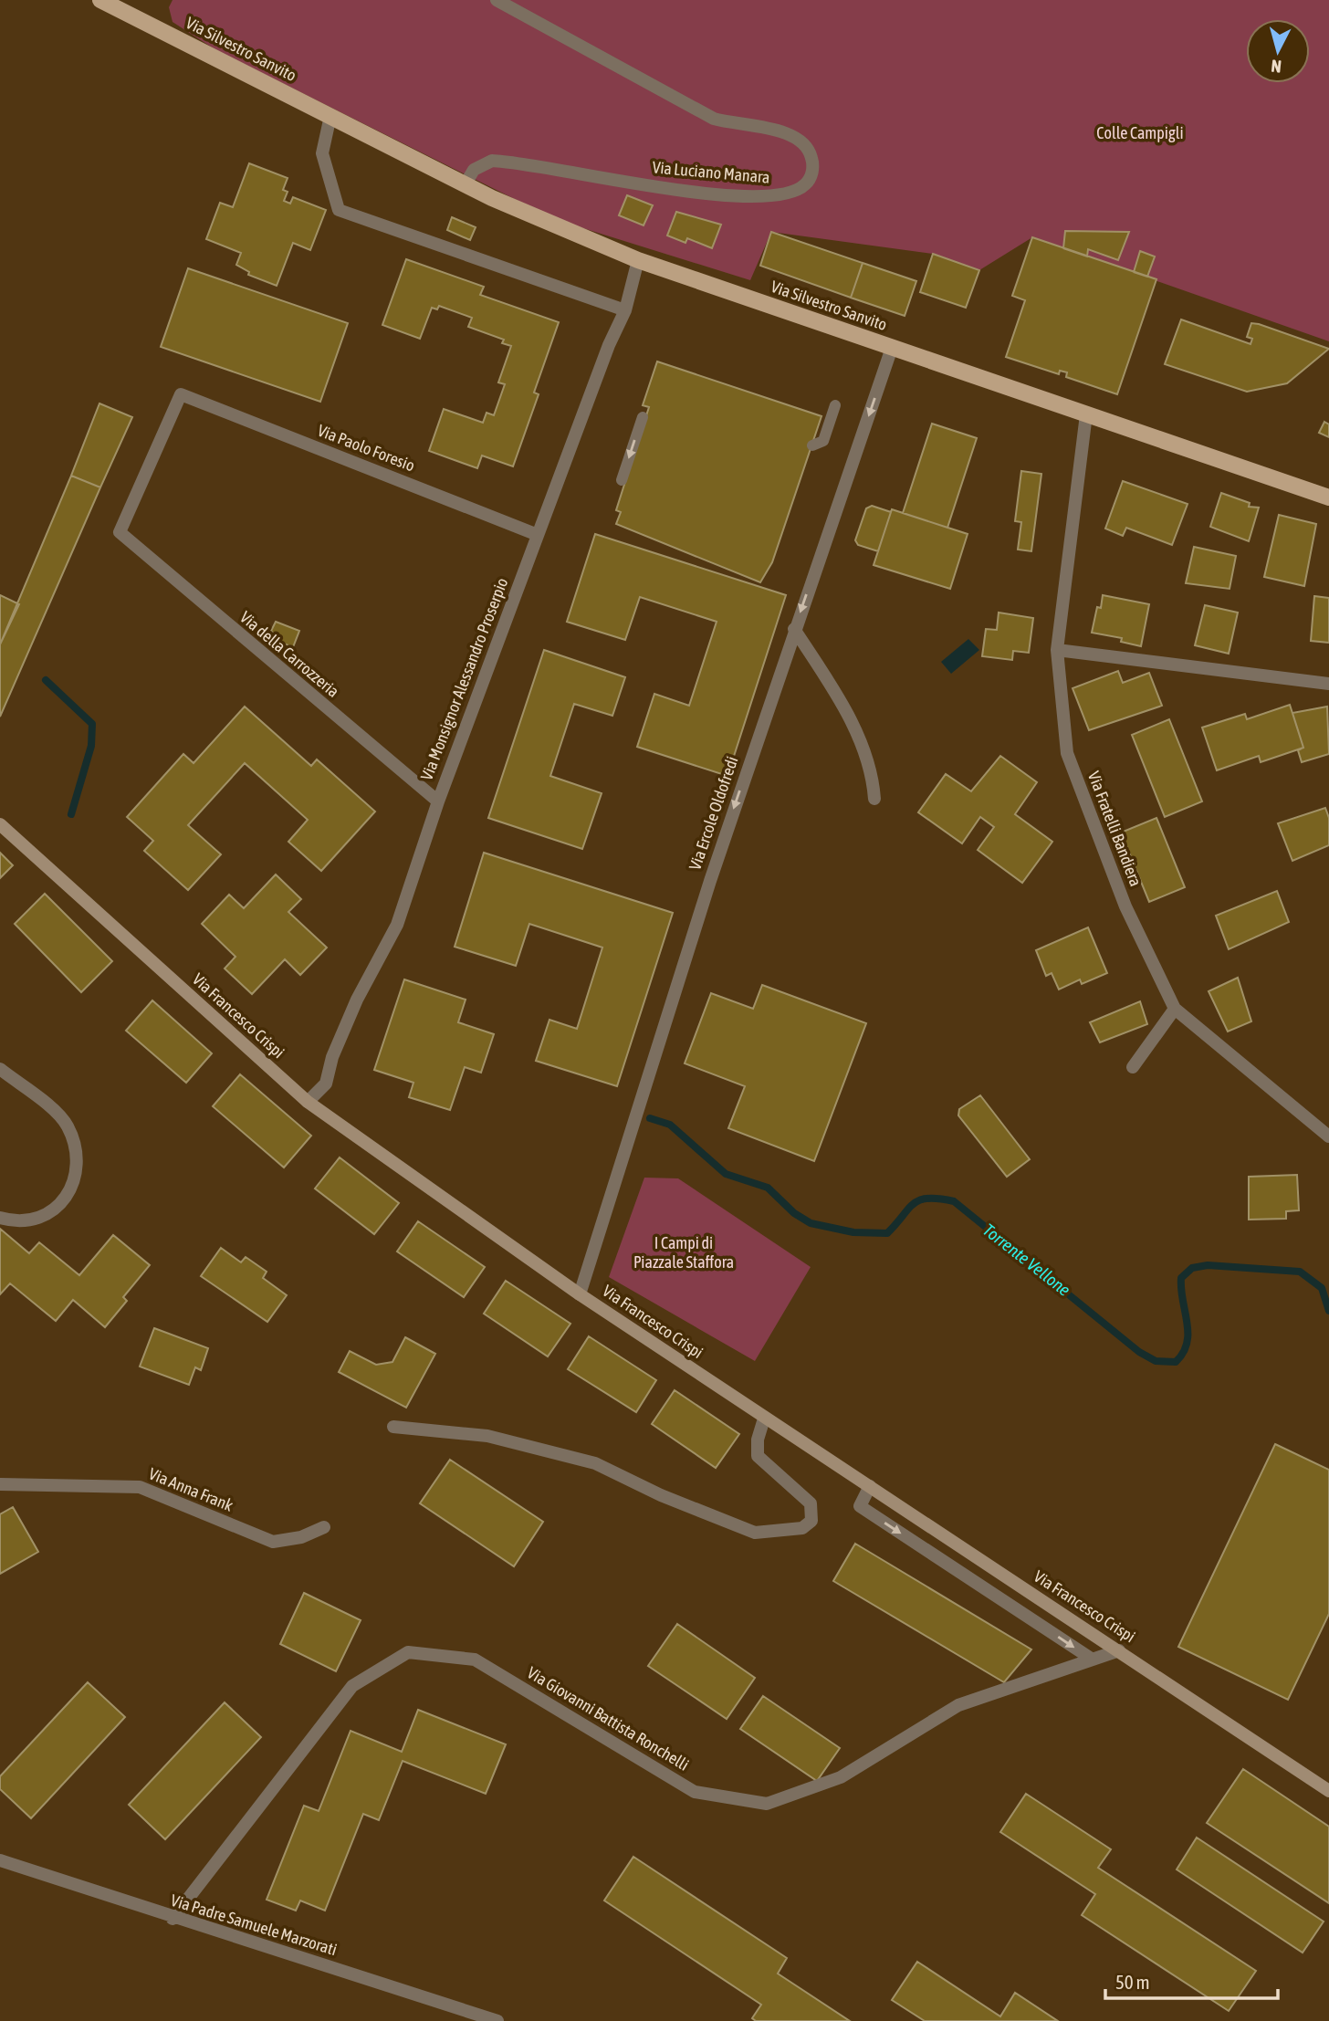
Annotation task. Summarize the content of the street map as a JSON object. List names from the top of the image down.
{
  "streets": {
    "main road": ["Via Silvestro Sanvito"],
    "street": [
      "Via Luciano Manara",
      "Via Paolo Foresio",
      "Via della Carrozzeria",
      "Via Monsignor Alessandro Proserpio",
      "Via Ercole Oldofredi",
      "Via Fratelli Bandiera",
      "Via Francesco Crispi",
      "Via Anna Frank",
      "Via Giovanni Battista Ronchelli",
      "Via Padre Samuele Marzorati"
    ]
  },
  "crossings": [
    ["Via Silvestro Sanvito", "Via Luciano Manara"],
    ["Via Silvestro Sanvito", "Via Monsignor Alessandro Proserpio"],
    ["Via Silvestro Sanvito", "Via Ercole Oldofredi"],
    ["Via Silvestro Sanvito", "Via Fratelli Bandiera"],
    ["Via Paolo Foresio", "Via della Carrozzeria"],
    ["Via Paolo Foresio", "Via Monsignor Alessandro Proserpio"],
    ["Via della Carrozzeria", "Via Monsignor Alessandro Proserpio"],
    ["Via Monsignor Alessandro Proserpio", "Via Francesco Crispi"],
    ["Via Ercole Oldofredi", "Via Francesco Crispi"],
    ["Via Francesco Crispi", "Via Giovanni Battista Ronchelli"],
    ["Via Giovanni Battista Ronchelli", "Via Padre Samuele Marzorati"]
  ],
  "one_way": ["Via Ercole Oldofredi"],
  "water": ["Torrente Vellone"],
  "parks": ["Colle Campigli", "I Campi di Piazzale Staffora"],
  "scale_bar": "50 m",
  "north": "bottom"
}
